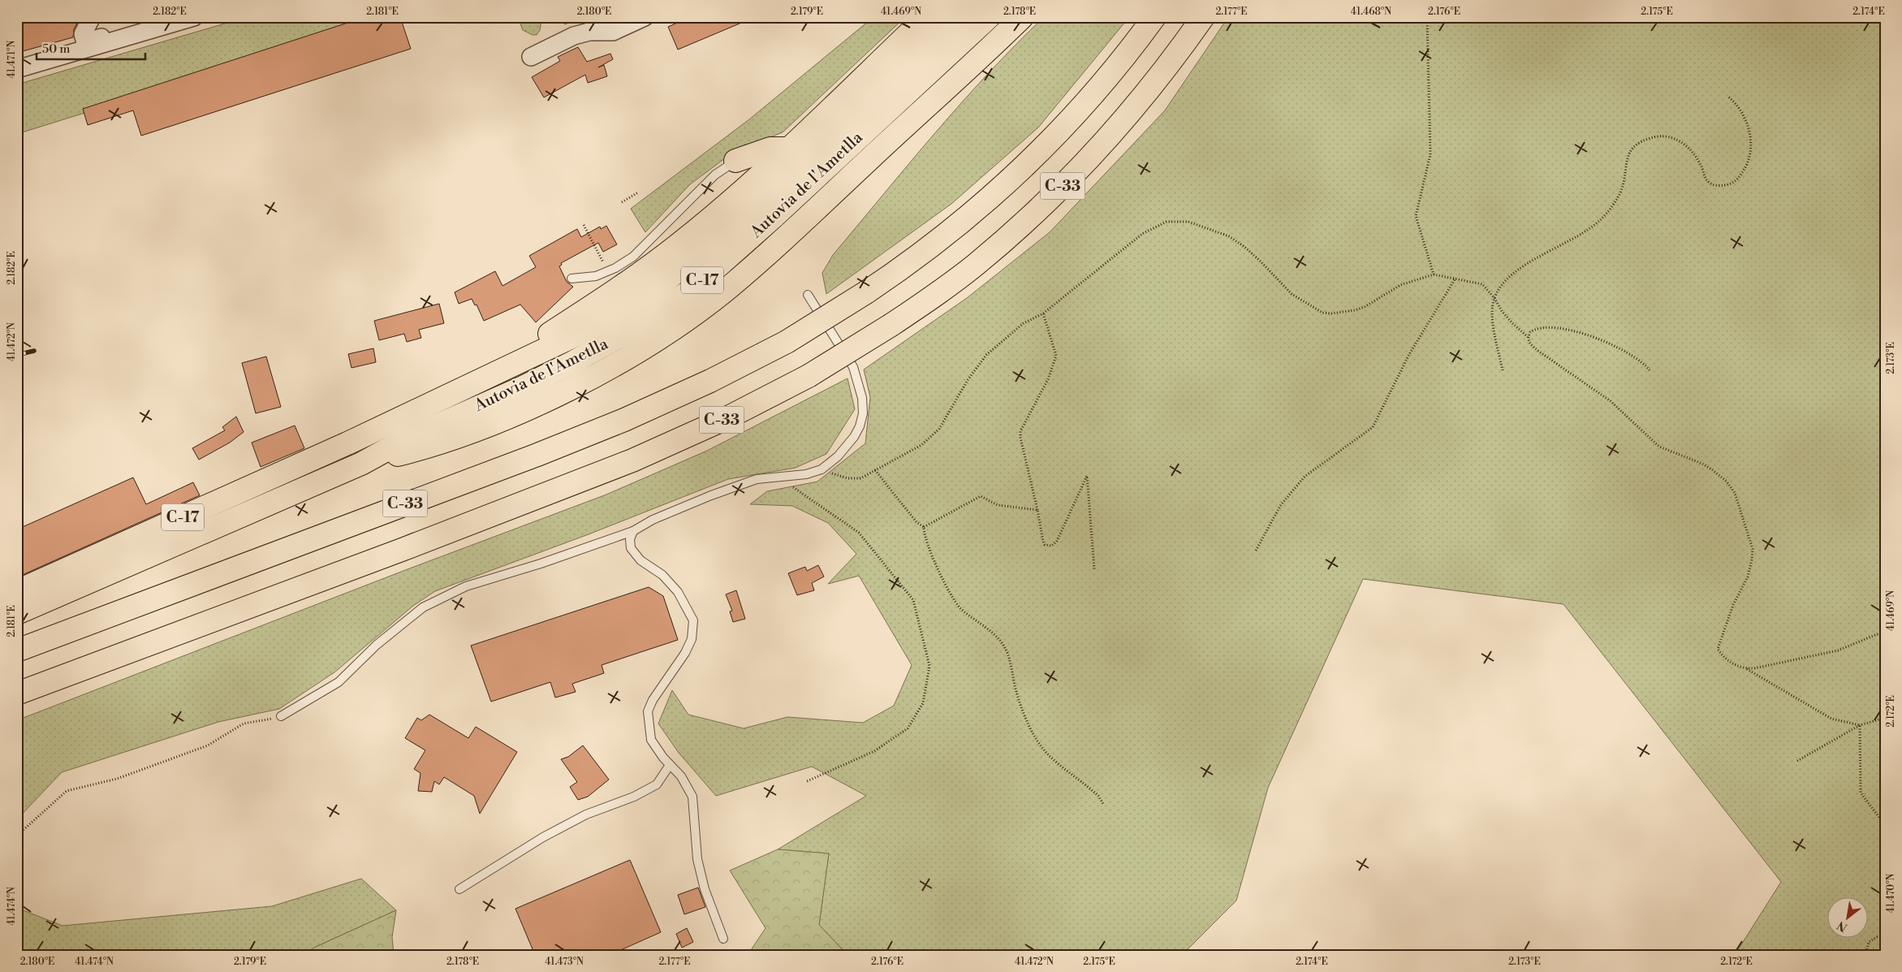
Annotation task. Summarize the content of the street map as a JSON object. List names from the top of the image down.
{
  "streets": {
    "highway": ["Autovia de l'Ametlla", "C-33", "C-17"]
  },
  "scale_bar": "50 m",
  "north": "bottom left",
  "coordinates": [
    "2.182°E",
    "2.181°E",
    "2.180°E",
    "2.179°E",
    "41.469°N",
    "2.178°E",
    "2.177°E",
    "41.468°N",
    "2.176°E",
    "2.175°E",
    "2.174°E",
    "41.471°N",
    "41.472°N",
    "2.173°E",
    "2.172°E",
    "41.470°N",
    "41.474°N",
    "41.473°N"
  ]
}
